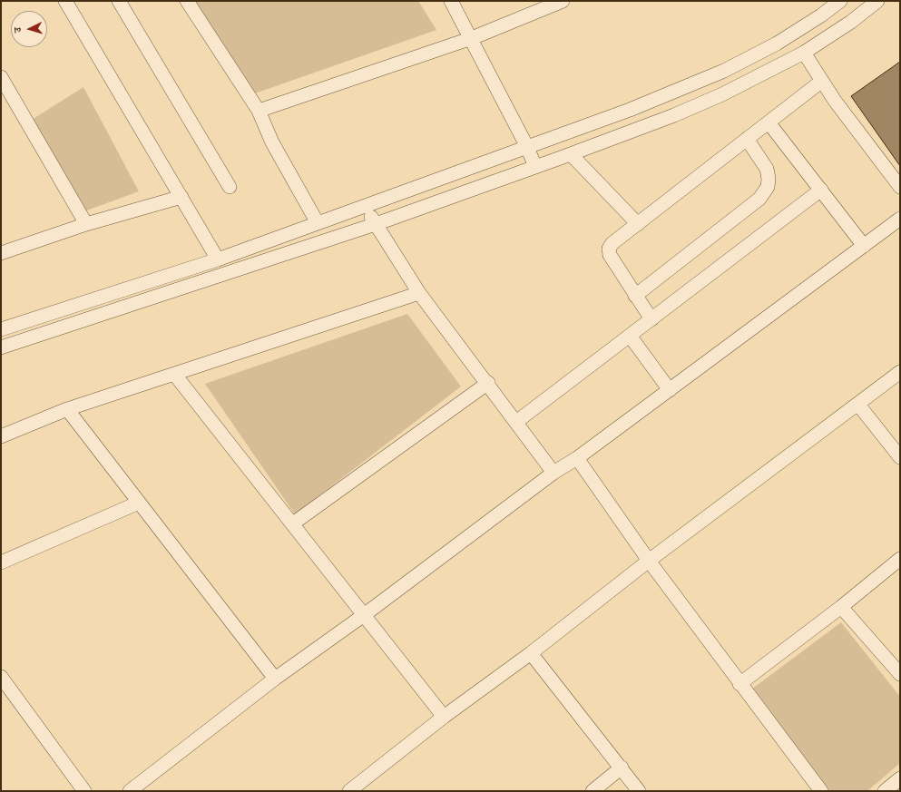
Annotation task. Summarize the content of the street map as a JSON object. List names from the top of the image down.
{
  "north": "left"
}
